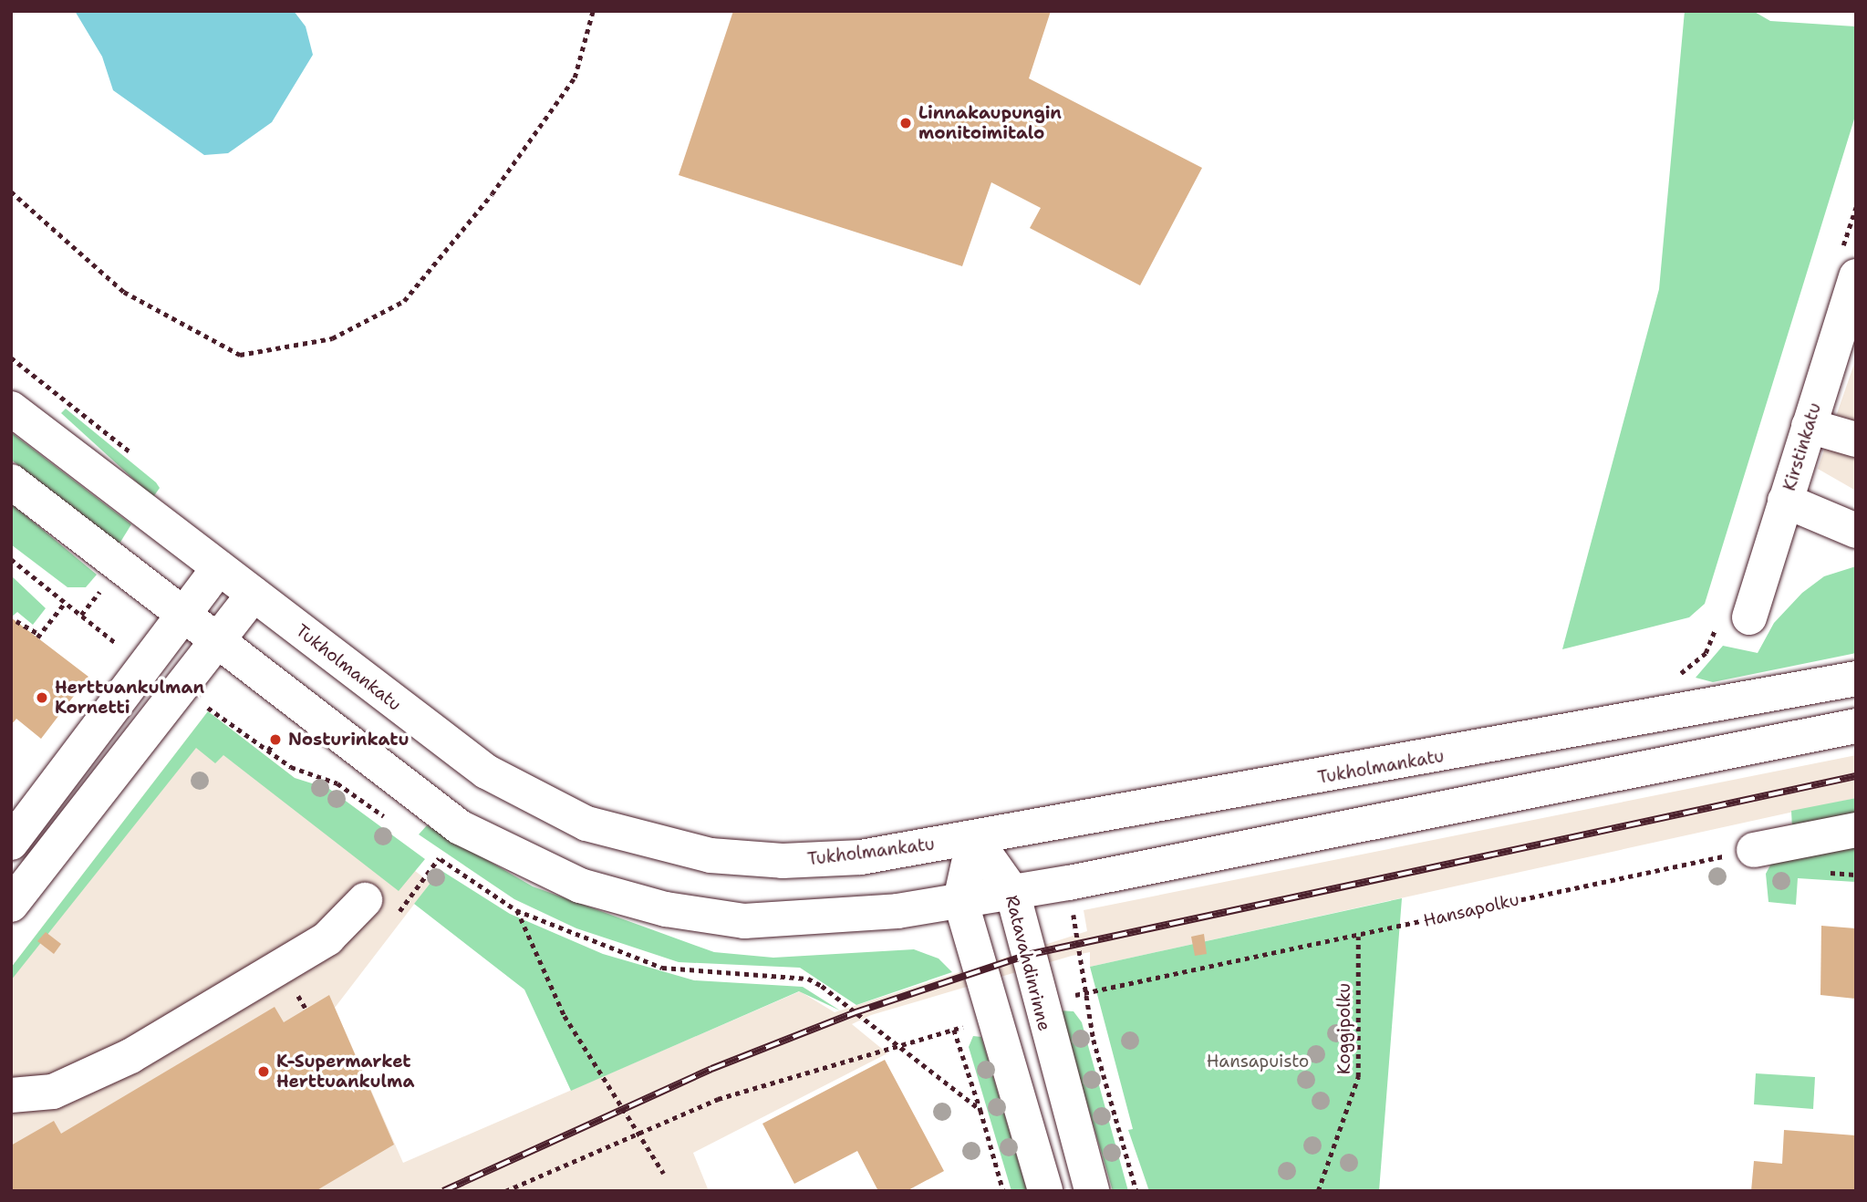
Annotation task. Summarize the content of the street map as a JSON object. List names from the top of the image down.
{
  "streets": {
    "main road": ["Kirstinkatu", "Tukholmankatu", "Ratavahdinrinne"],
    "path": ["Hansapolku", "Koggipolku"]
  },
  "crossings": [
    ["Tukholmankatu", "Ratavahdinrinne"],
    ["Hansapolku", "Koggipolku"]
  ],
  "parks": ["Hansapuisto"],
  "places": [
    "Linnakaupungin monitoimitalo",
    "Herttuankulman Kornetti",
    "Nosturinkatu",
    "K-Supermarket Herttuankulma"
  ]
}
